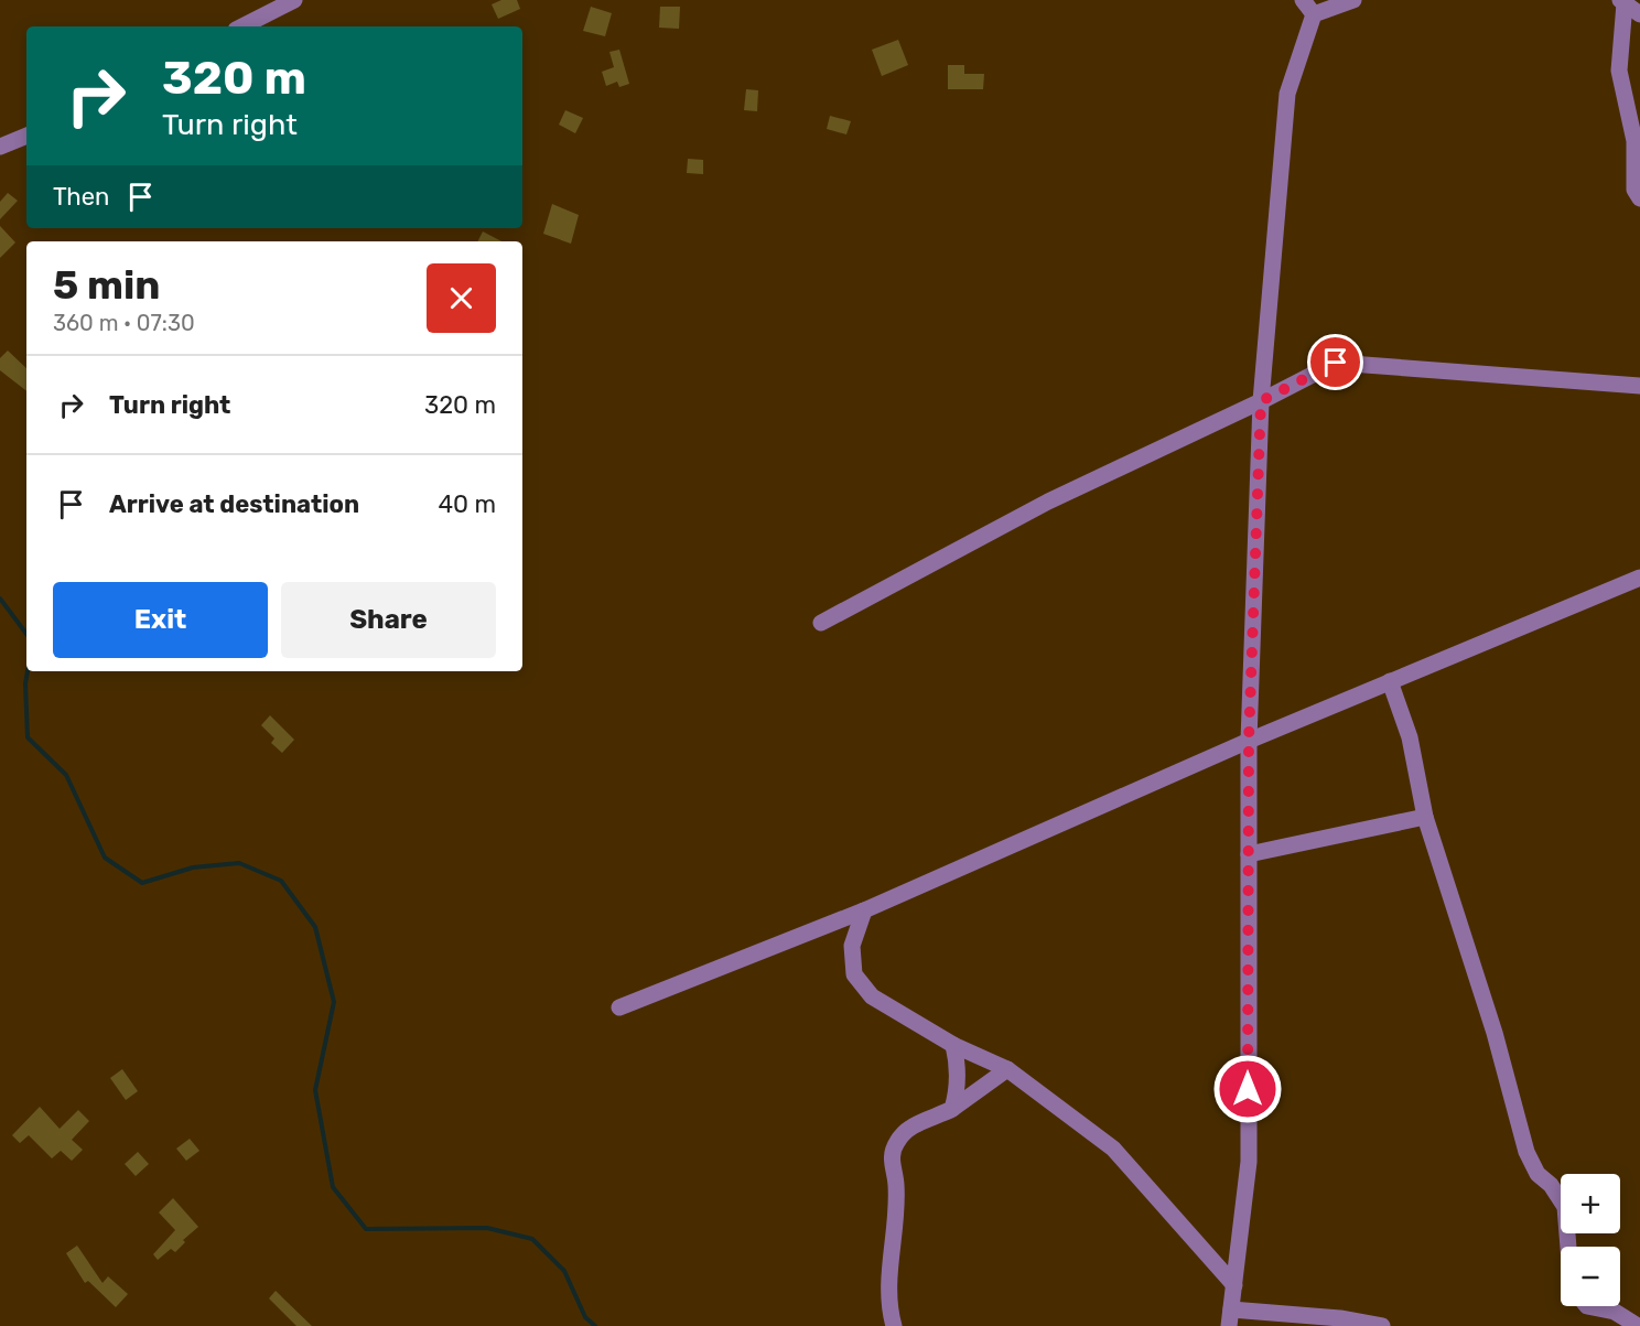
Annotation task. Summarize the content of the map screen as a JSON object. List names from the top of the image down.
{
  "page": {
    "turn": ["320 m", "Turn right"],
    "then": "Then",
    "heading": ["5 min", "360 m · 07:30"],
    "list": [
      {
        "name": "Turn right",
        "value": "320 m"
      },
      {
        "name": "Arrive at destination",
        "value": "40 m"
      }
    ],
    "buttons": ["Exit", "Share"],
    "map_buttons": ["+", "−"]
  }
}
